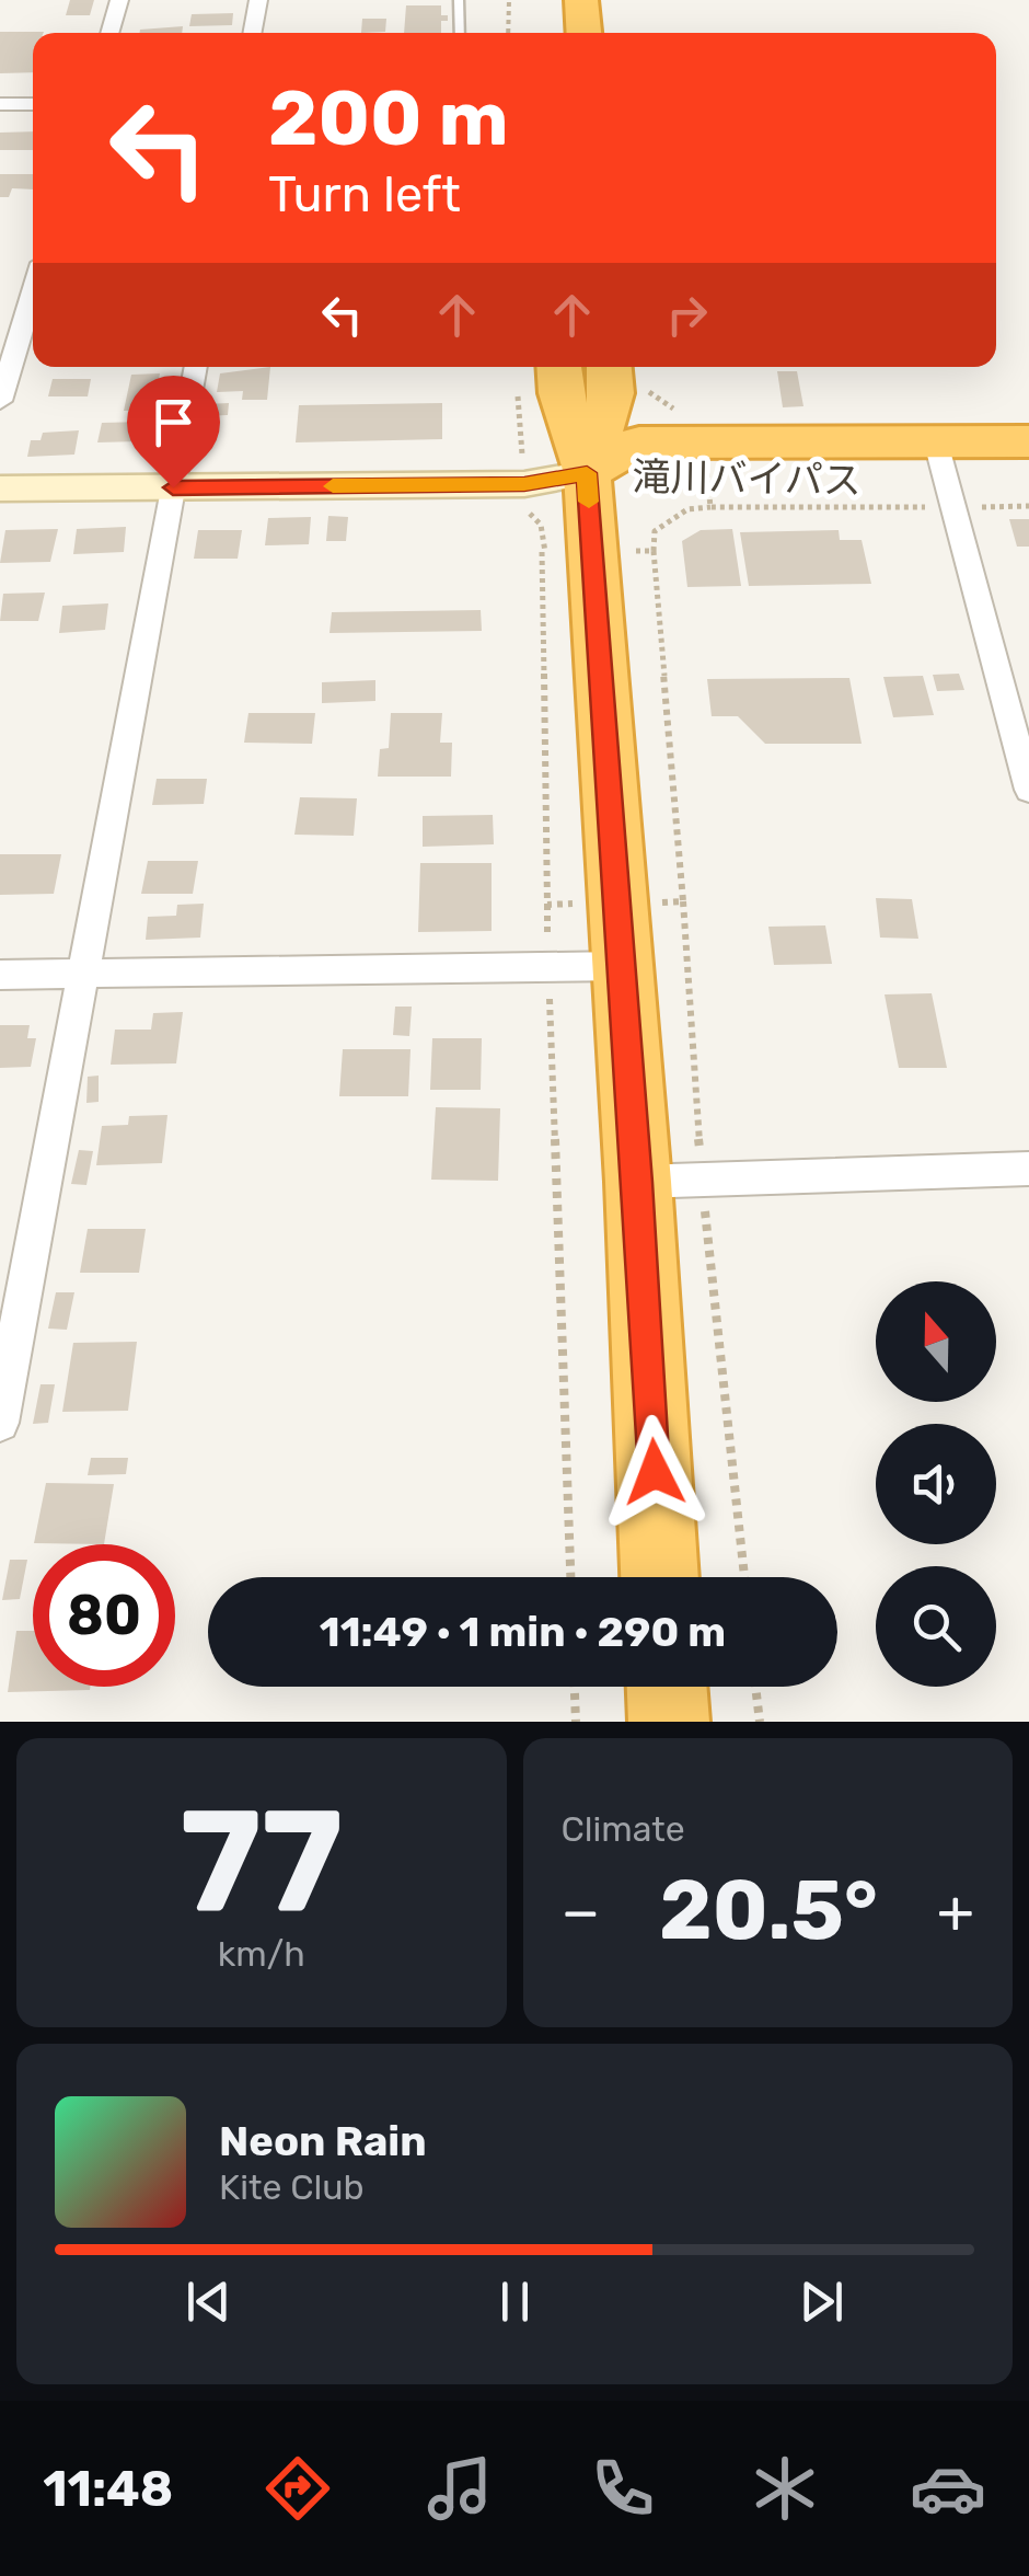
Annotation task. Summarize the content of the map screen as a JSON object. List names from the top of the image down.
{
  "streets": {
    "highway": ["滝川バイパス"]
  },
  "north": "top",
  "page": {
    "turn": ["200 m", "Turn left"],
    "limit": "80",
    "trip": "11:49 · 1 min · 290 m",
    "tile": [
      ["77", "km/h"],
      "Climate"
    ],
    "heat": ["−", "20.5°", "+"],
    "song": ["Neon Rain", "Kite Club"],
    "tabs": "11:48"
  }
}
